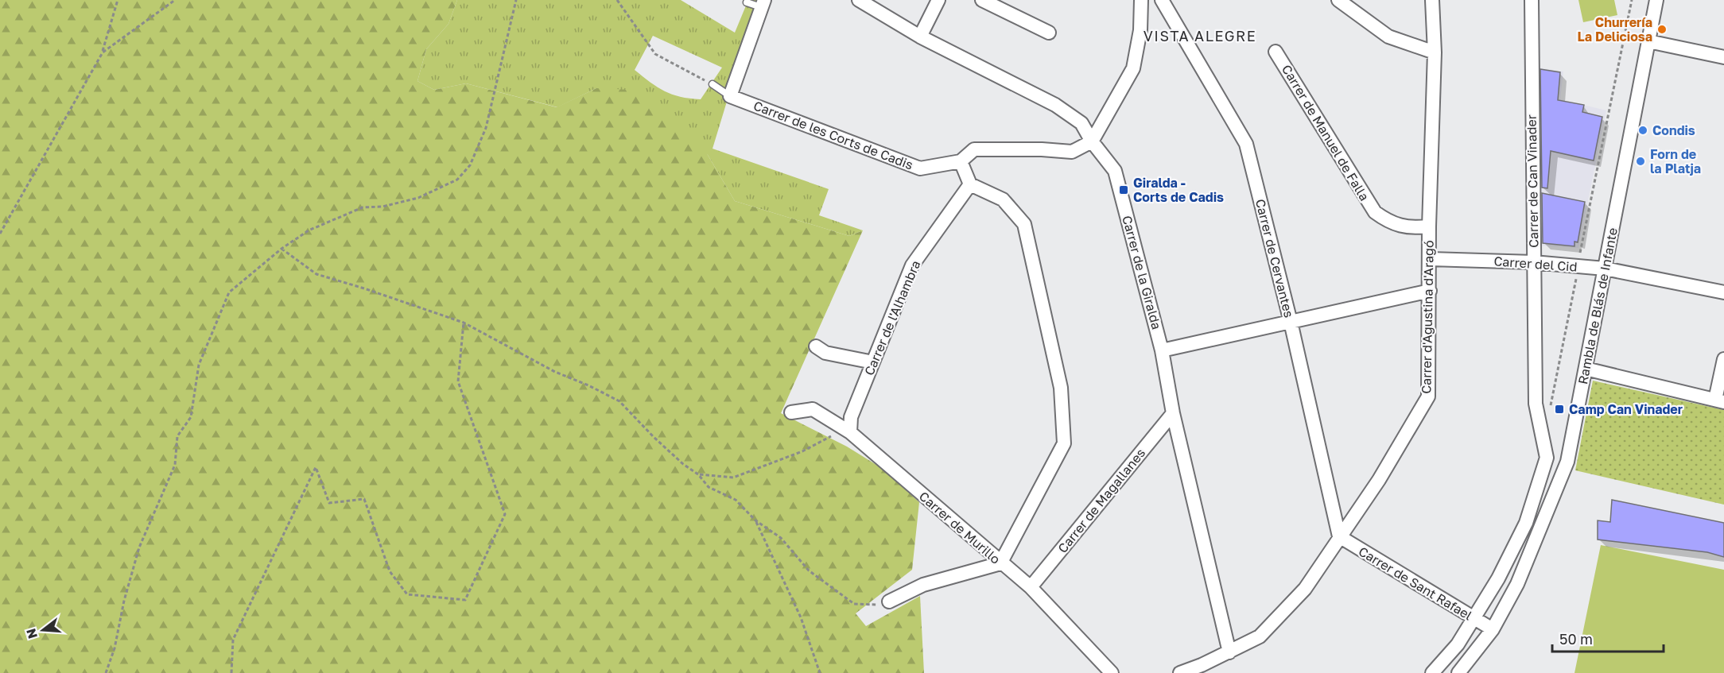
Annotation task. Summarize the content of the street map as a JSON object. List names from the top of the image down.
{
  "streets": {
    "street": [
      "Carrer de Manuel de Falla",
      "Carrer de les Corts de Cadis",
      "Carrer de Can Vinader",
      "Carrer de Cervantes",
      "Carrer del Cid",
      "Carrer de la Giralda",
      "Rambla de Blás de Infante",
      "Carrer d'Agustina d'Aragó",
      "Carrer de l'Alhambra",
      "Carrer de Magallanes",
      "Carrer de Murillo",
      "Carrer de Sant Rafael"
    ]
  },
  "crossings": [
    ["Carrer de Manuel de Falla", "Carrer d'Agustina d'Aragó"],
    ["Carrer de les Corts de Cadis", "Carrer de la Giralda"],
    ["Carrer de Can Vinader", "Carrer del Cid"],
    ["Carrer de Can Vinader", "Carrer de Sant Rafael"],
    ["Carrer de Cervantes", "Carrer d'Agustina d'Aragó"],
    ["Carrer de Cervantes", "Carrer de Sant Rafael"],
    ["Carrer del Cid", "Rambla de Blás de Infante"],
    ["Carrer del Cid", "Carrer d'Agustina d'Aragó"],
    ["Carrer de la Giralda", "Carrer d'Agustina d'Aragó"],
    ["Carrer de la Giralda", "Carrer de Magallanes"],
    ["Rambla de Blás de Infante", "Carrer de Sant Rafael"],
    ["Carrer d'Agustina d'Aragó", "Carrer de Sant Rafael"],
    ["Carrer de l'Alhambra", "Carrer de Murillo"],
    ["Carrer de Magallanes", "Carrer de Murillo"]
  ],
  "districts": ["VISTA ALEGRE"],
  "places": {
    "other": ["Churrería La Deliciosa", "Condis", "Forn de la Platja"],
    "transit": ["Giralda - Corts de Cadis", "Camp Can Vinader"]
  },
  "scale_bar": "50 m",
  "north": "left"
}
